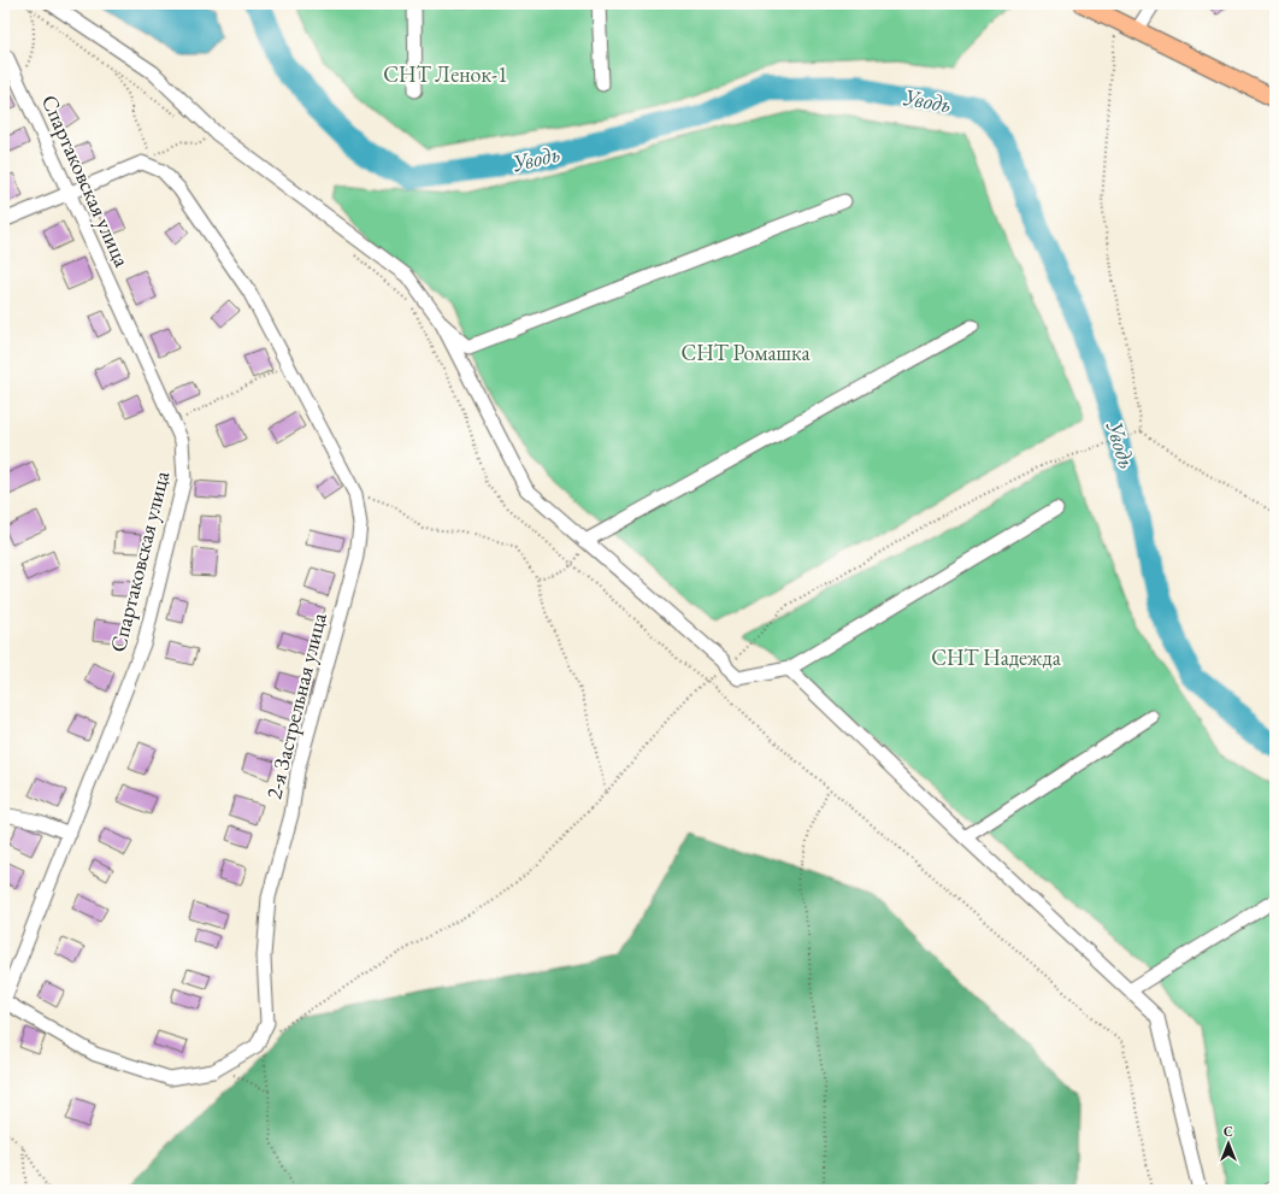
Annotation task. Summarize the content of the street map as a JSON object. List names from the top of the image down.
{
  "streets": {
    "street": ["Спартаковская улица", "2-я Застрельная улица"]
  },
  "crossings": [
    ["Спартаковская улица", "2-я Застрельная улица"]
  ],
  "water": ["Уводь"],
  "parks": ["СНТ Ленок-1", "СНТ Ромашка", "СНТ Надежда"],
  "north": "top"
}
